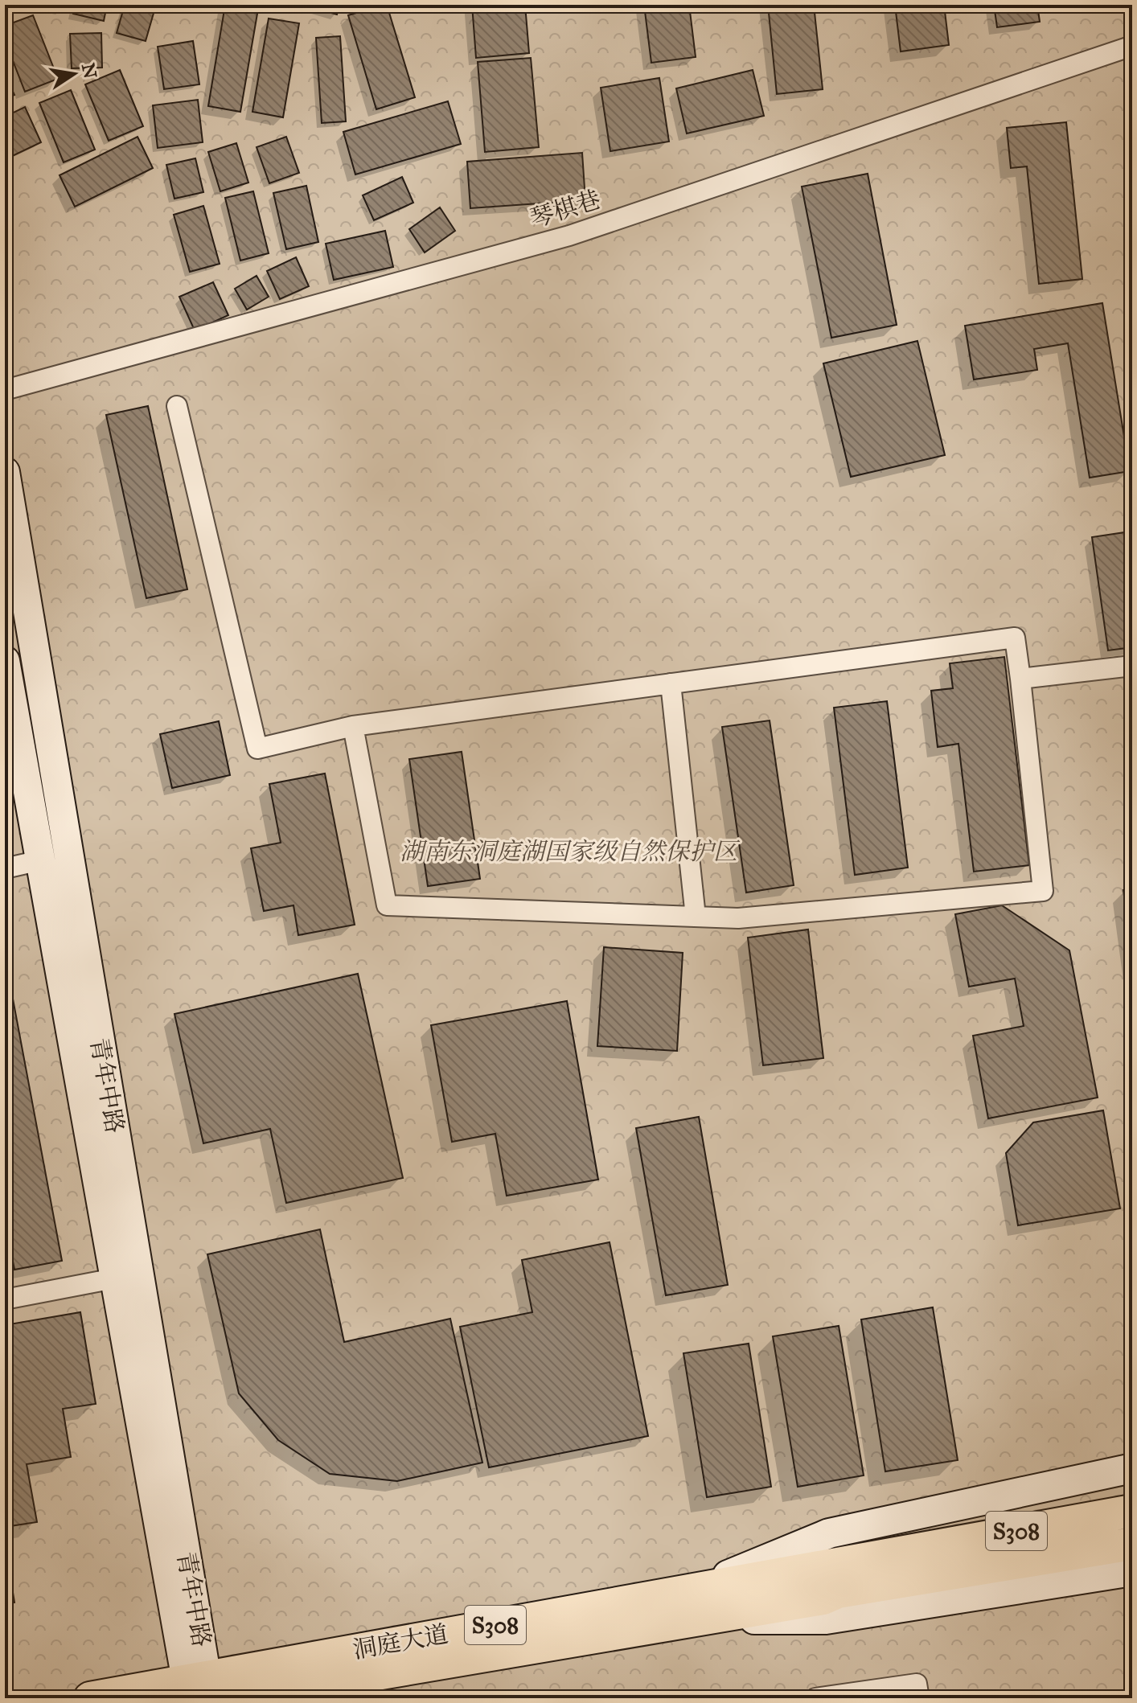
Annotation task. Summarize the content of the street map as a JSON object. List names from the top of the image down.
{
  "streets": {
    "main road": ["青年中路", "S308", "洞庭大道"],
    "street": ["琴棋巷"]
  },
  "crossings": [
    ["青年中路", "洞庭大道"]
  ],
  "parks": ["湖南东洞庭湖国家级自然保护区"],
  "north": "right"
}
